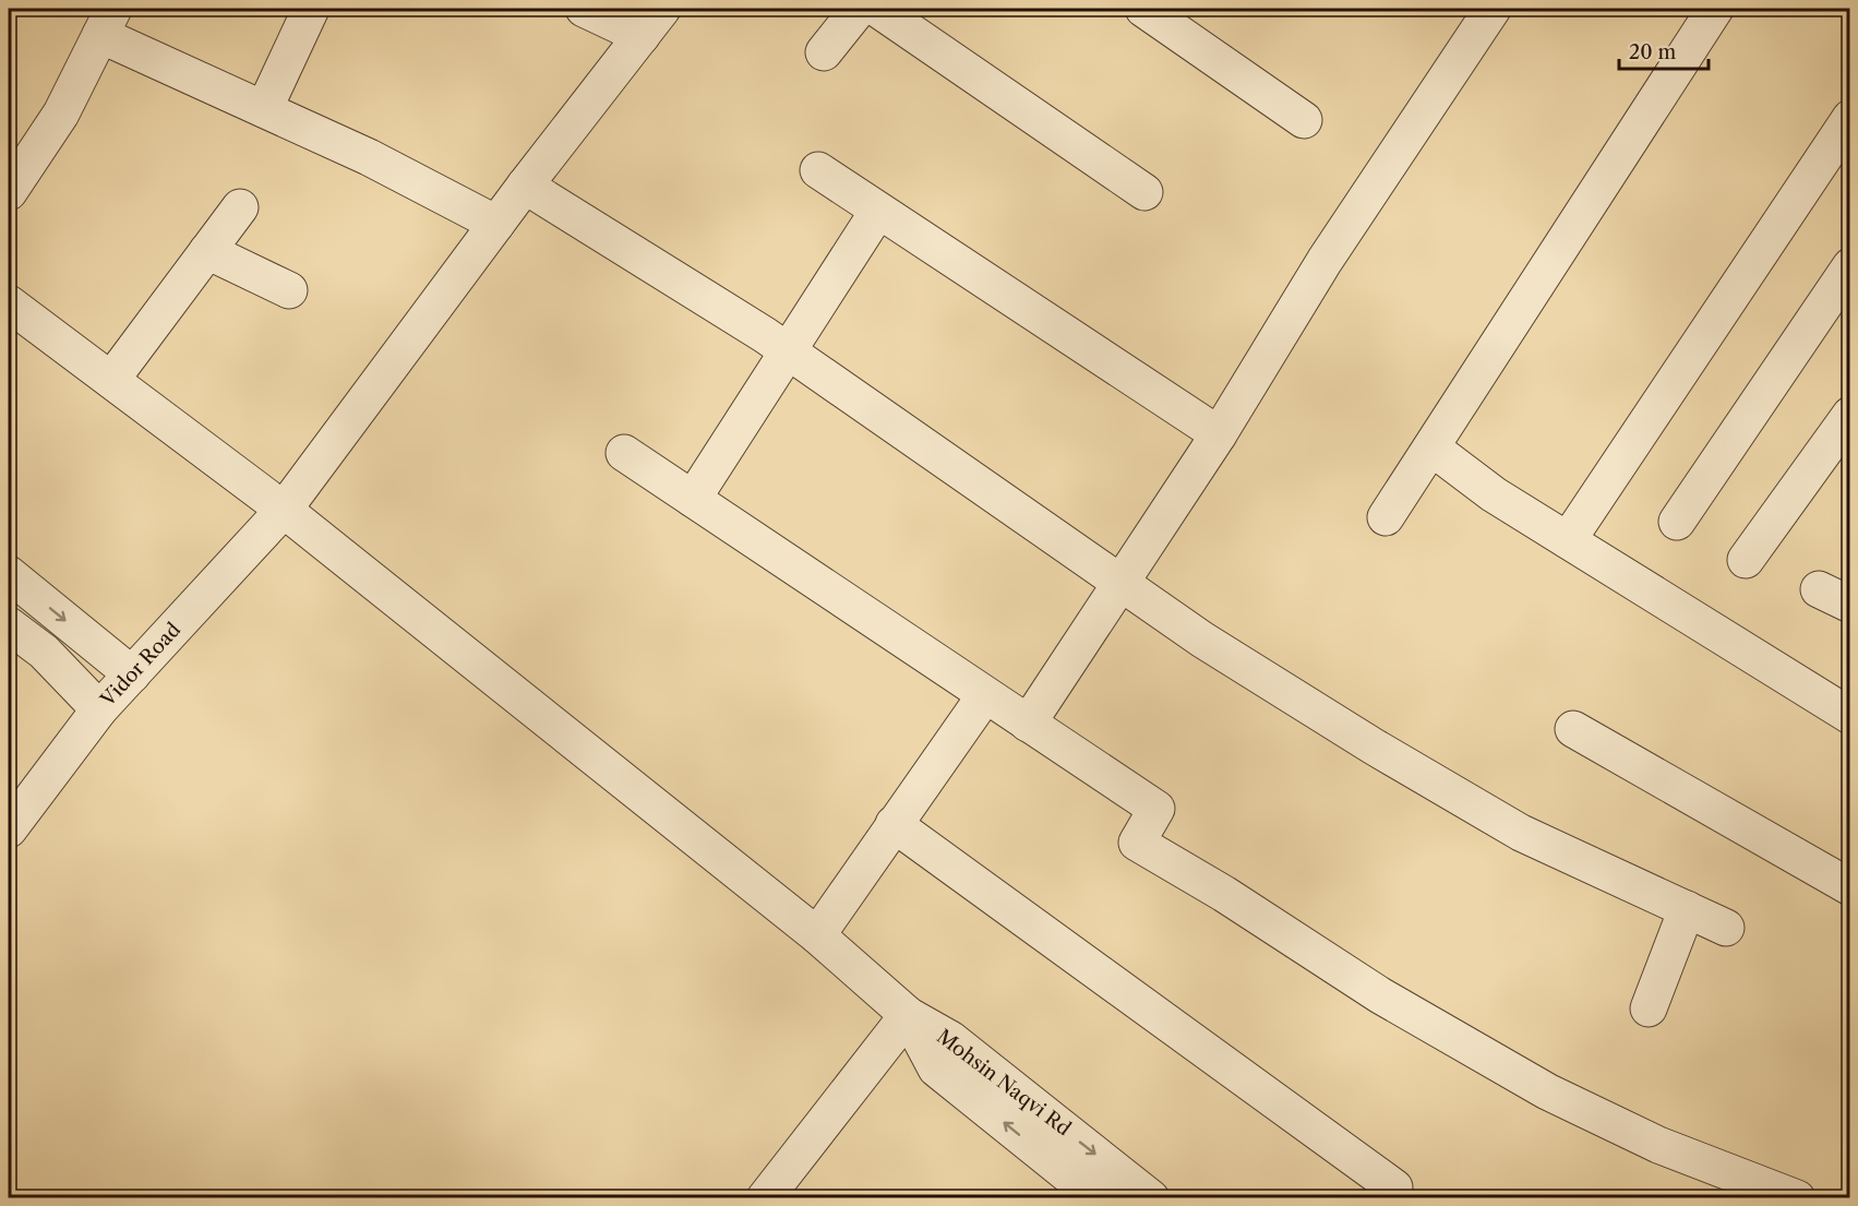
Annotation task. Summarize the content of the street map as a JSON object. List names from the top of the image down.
{
  "streets": {
    "street": ["Vidor Road", "Mohsin Naqvi Rd"]
  },
  "scale_bar": "20 m"
}
